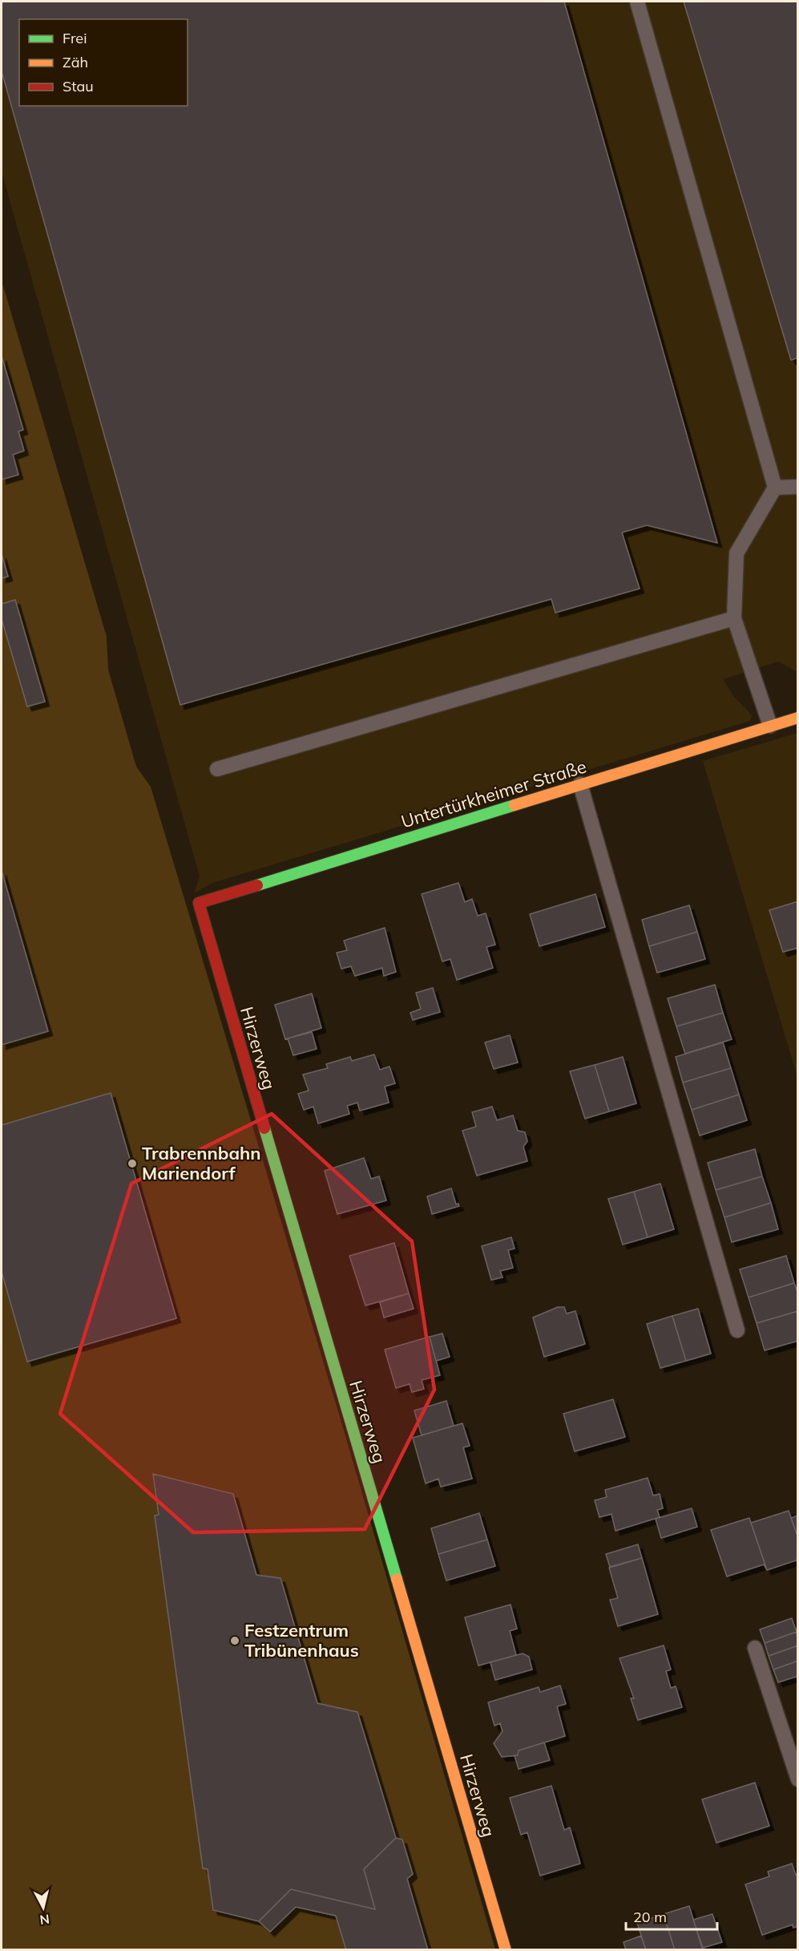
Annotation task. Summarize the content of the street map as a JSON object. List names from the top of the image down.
{
  "streets": {
    "street": ["Untertürkheimer Straße", "Hirzerweg"]
  },
  "crossings": [
    ["Untertürkheimer Straße", "Hirzerweg"]
  ],
  "places": ["Trabrennbahn Mariendorf", "Festzentrum Tribünenhaus"],
  "legend": ["Frei", "Zäh", "Stau"],
  "scale_bar": "20 m",
  "north": "bottom"
}
